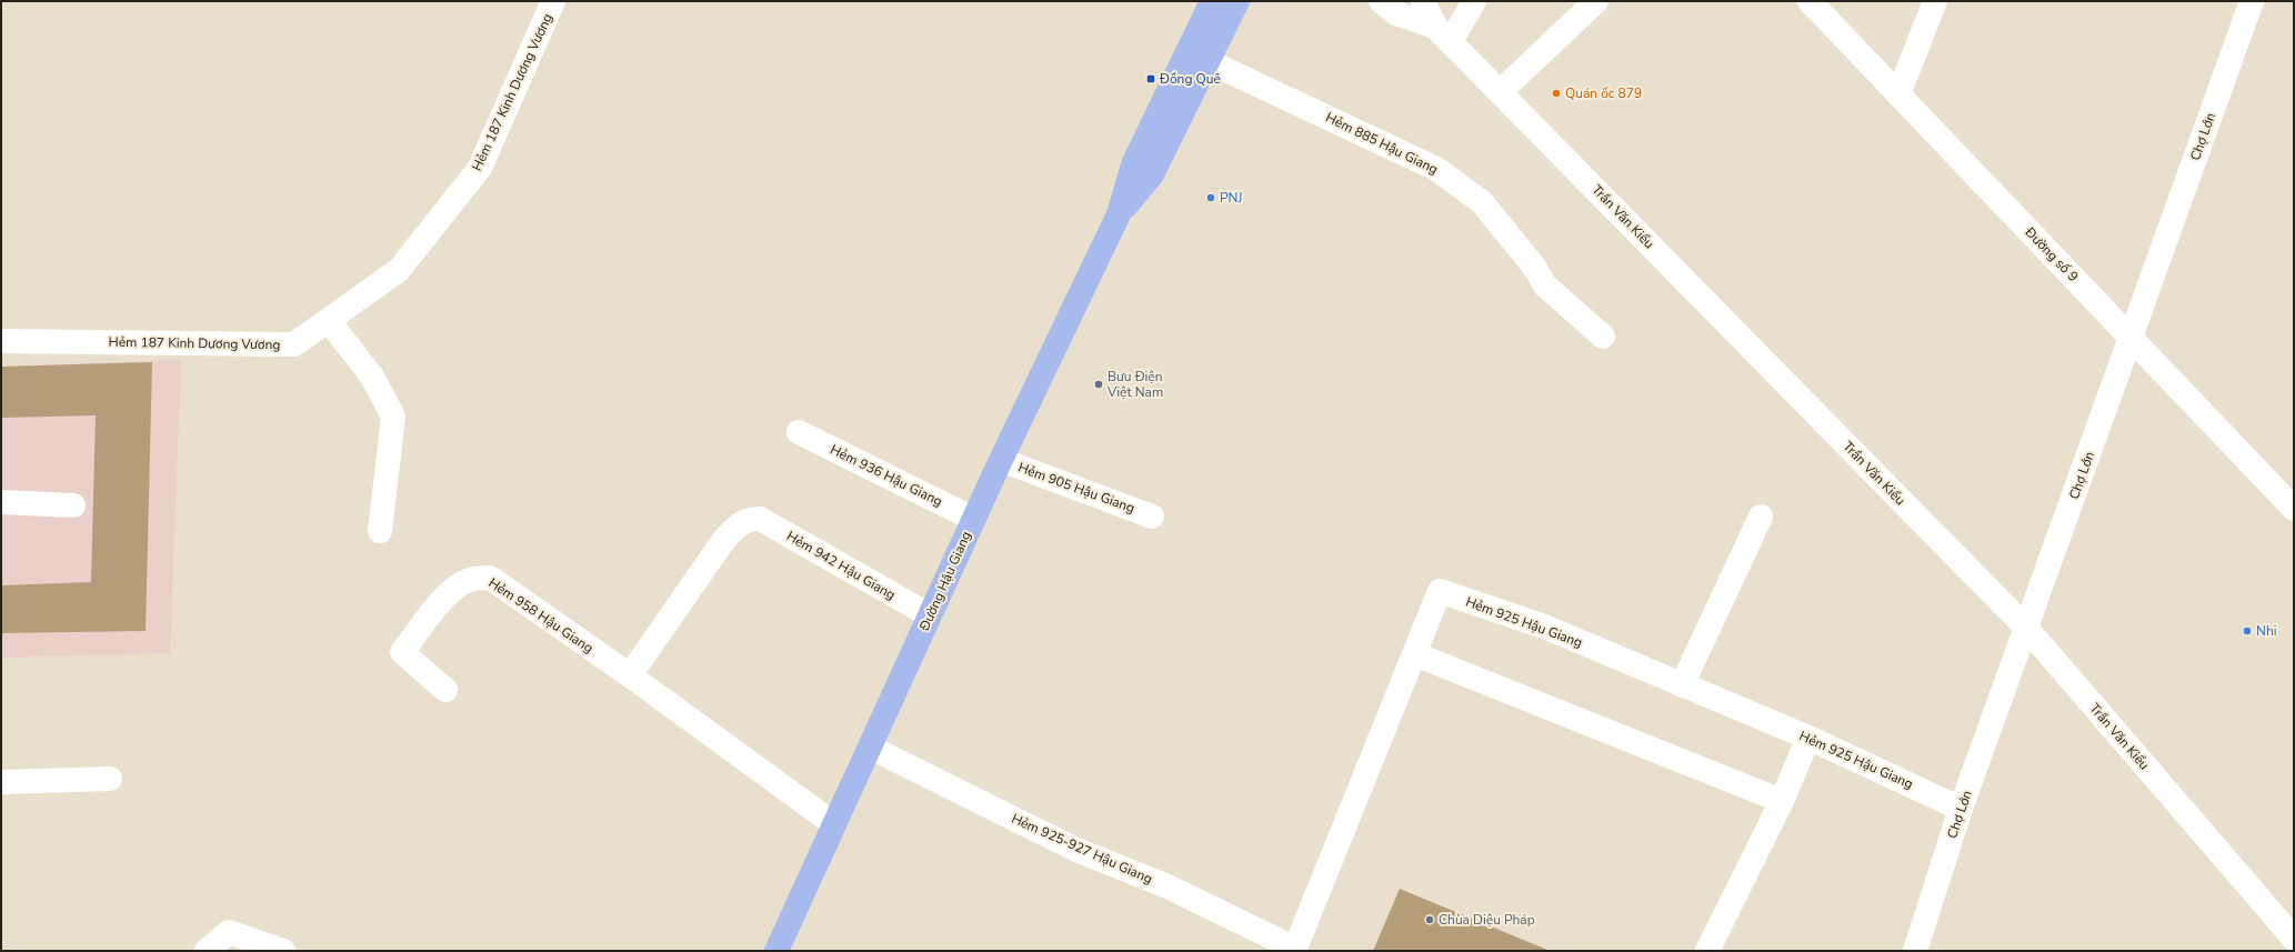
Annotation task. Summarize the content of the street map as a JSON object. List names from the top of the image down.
{
  "streets": {
    "main road": ["Đường Hậu Giang"],
    "street": [
      "Hẻm 187 Kinh Dương Vương",
      "Chợ Lớn",
      "Hẻm 885 Hậu Giang",
      "Trần Văn Kiểu",
      "Đường số 9",
      "Hẻm 936 Hậu Giang",
      "Hẻm 905 Hậu Giang",
      "Hẻm 942 Hậu Giang",
      "Hẻm 958 Hậu Giang",
      "Hẻm 925 Hậu Giang",
      "Hẻm 925-927 Hậu Giang"
    ]
  },
  "crossings": [
    ["Chợ Lớn", "Trần Văn Kiểu"],
    ["Chợ Lớn", "Đường số 9"],
    ["Chợ Lớn", "Hẻm 925 Hậu Giang"],
    ["Hẻm 885 Hậu Giang", "Đường Hậu Giang"],
    ["Hẻm 936 Hậu Giang", "Đường Hậu Giang"],
    ["Hẻm 905 Hậu Giang", "Đường Hậu Giang"],
    ["Hẻm 942 Hậu Giang", "Đường Hậu Giang"],
    ["Hẻm 942 Hậu Giang", "Hẻm 958 Hậu Giang"],
    ["Đường Hậu Giang", "Hẻm 958 Hậu Giang"],
    ["Đường Hậu Giang", "Hẻm 925-927 Hậu Giang"],
    ["Hẻm 925 Hậu Giang", "Hẻm 925-927 Hậu Giang"]
  ],
  "places": {
    "transit": ["Đồng Quê"],
    "other": [
      "Quán ốc 879",
      "PNJ",
      "Bưu Điện Việt Nam",
      "Nhi",
      "Chùa Diệu Pháp"
    ]
  }
}
